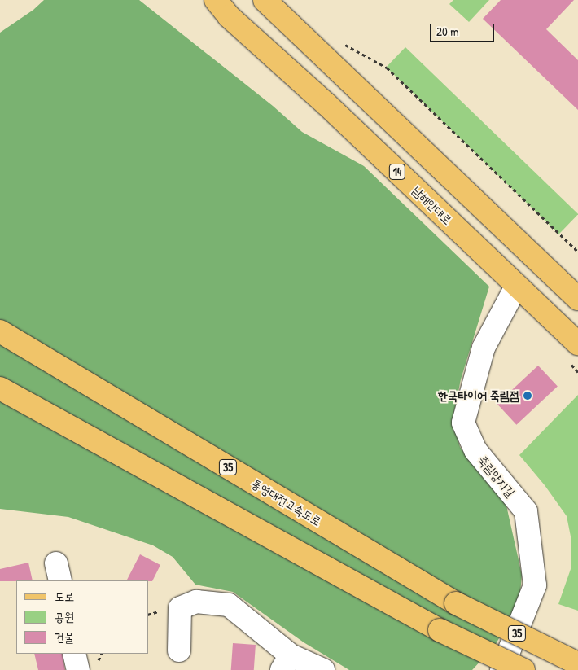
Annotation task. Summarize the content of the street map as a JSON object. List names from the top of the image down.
{
  "streets": {
    "main road": [
      "14",
      "남해안대로",
      "35",
      "통영대전고속도로"
    ],
    "street": ["죽림양지길"]
  },
  "crossings": [
    ["남해안대로", "죽림양지길"]
  ],
  "places": ["한국타이어 죽림점"],
  "legend": ["도로", "공원", "건물"],
  "scale_bar": "20 m"
}
